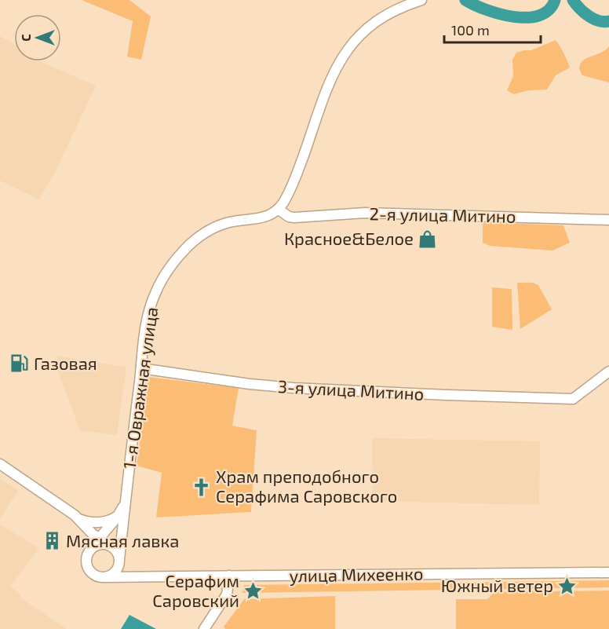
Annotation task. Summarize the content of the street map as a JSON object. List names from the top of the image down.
{
  "streets": {
    "street": [
      "2-я улица Митино",
      "1-я Овражная улица",
      "3-я улица Митино",
      "улица Михеенко"
    ]
  },
  "crossings": [
    ["2-я улица Митино", "1-я Овражная улица"],
    ["1-я Овражная улица", "3-я улица Митино"],
    ["1-я Овражная улица", "улица Михеенко"]
  ],
  "places": {
    "shop": ["Красное&Белое"],
    "fuel station": ["Газовая"],
    "church": ["Храм преподобного Серафима Саровского"],
    "building": ["Мясная лавка"],
    "place": ["Южный ветер", "Серафим Саровский"]
  },
  "scale_bar": "100 m",
  "north": "left"
}
